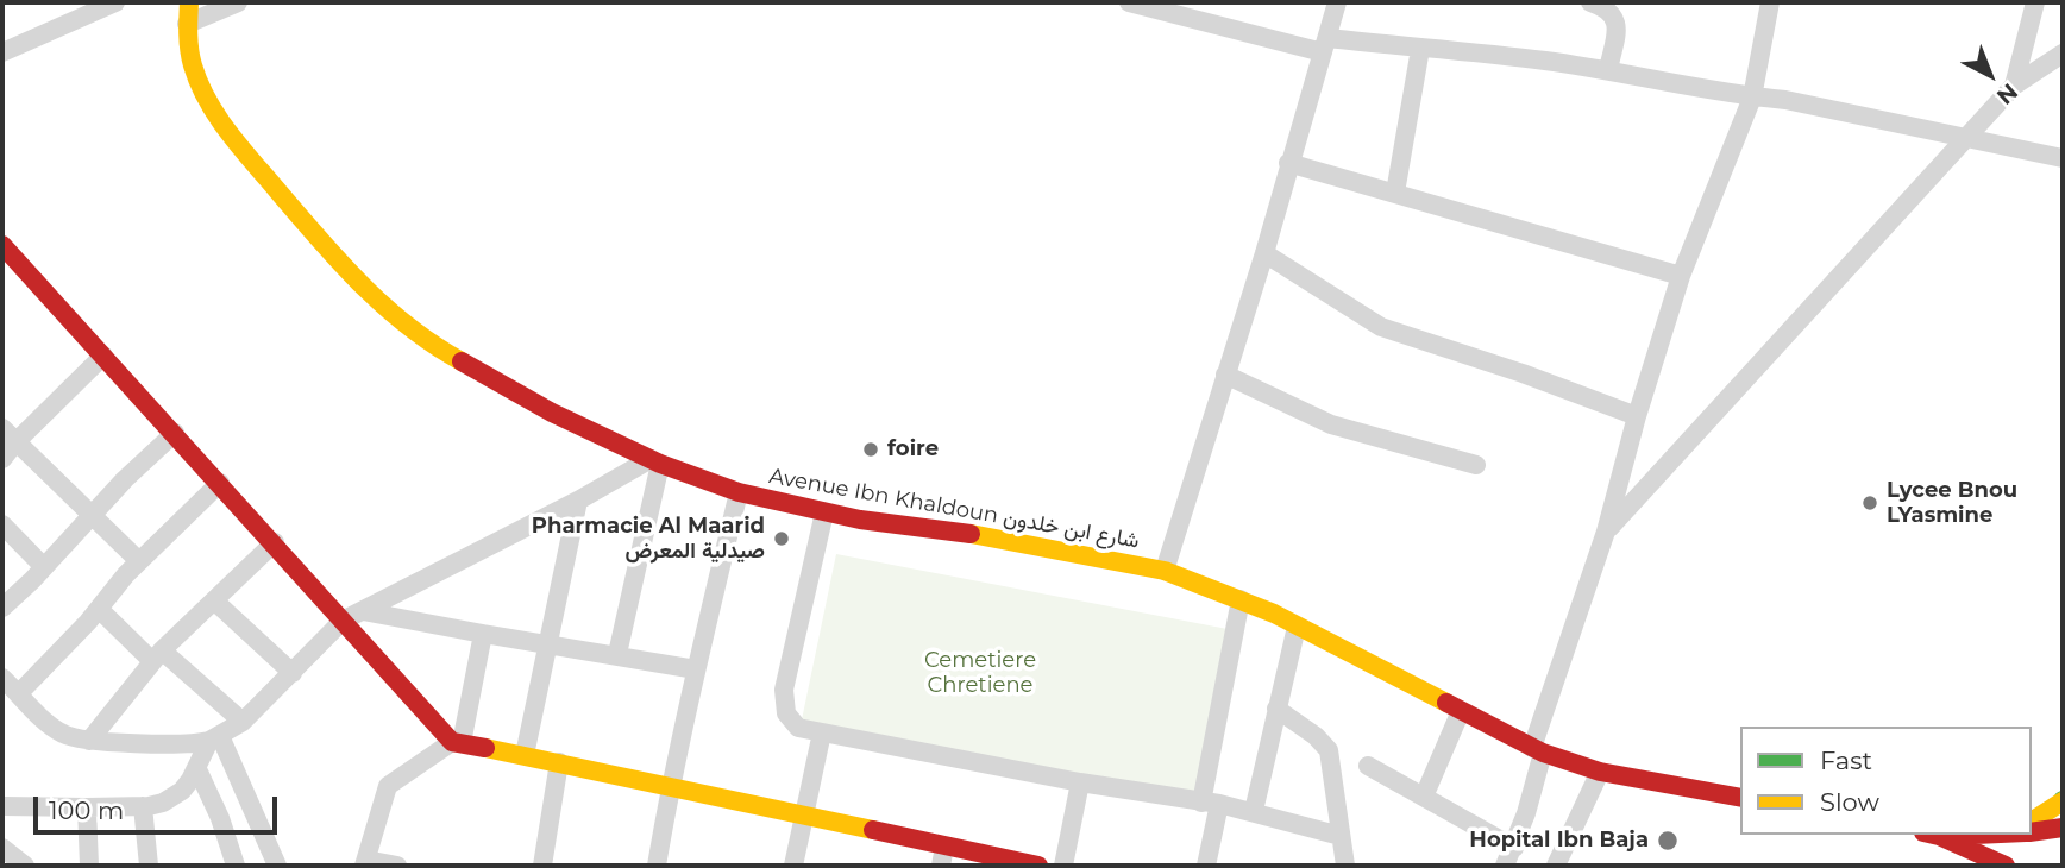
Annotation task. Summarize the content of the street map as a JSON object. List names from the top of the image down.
{
  "streets": {
    "street": ["Avenue Ibn Khaldoun شارع ابن خلدون"]
  },
  "parks": ["Cemetiere Chretiene"],
  "places": [
    "foire",
    "Lycee Bnou LYasmine",
    "Pharmacie Al Maarid صيدلية المعرض",
    "Hopital Ibn Baja"
  ],
  "legend": ["Fast", "Slow"],
  "scale_bar": "100 m",
  "north": "bottom right"
}
